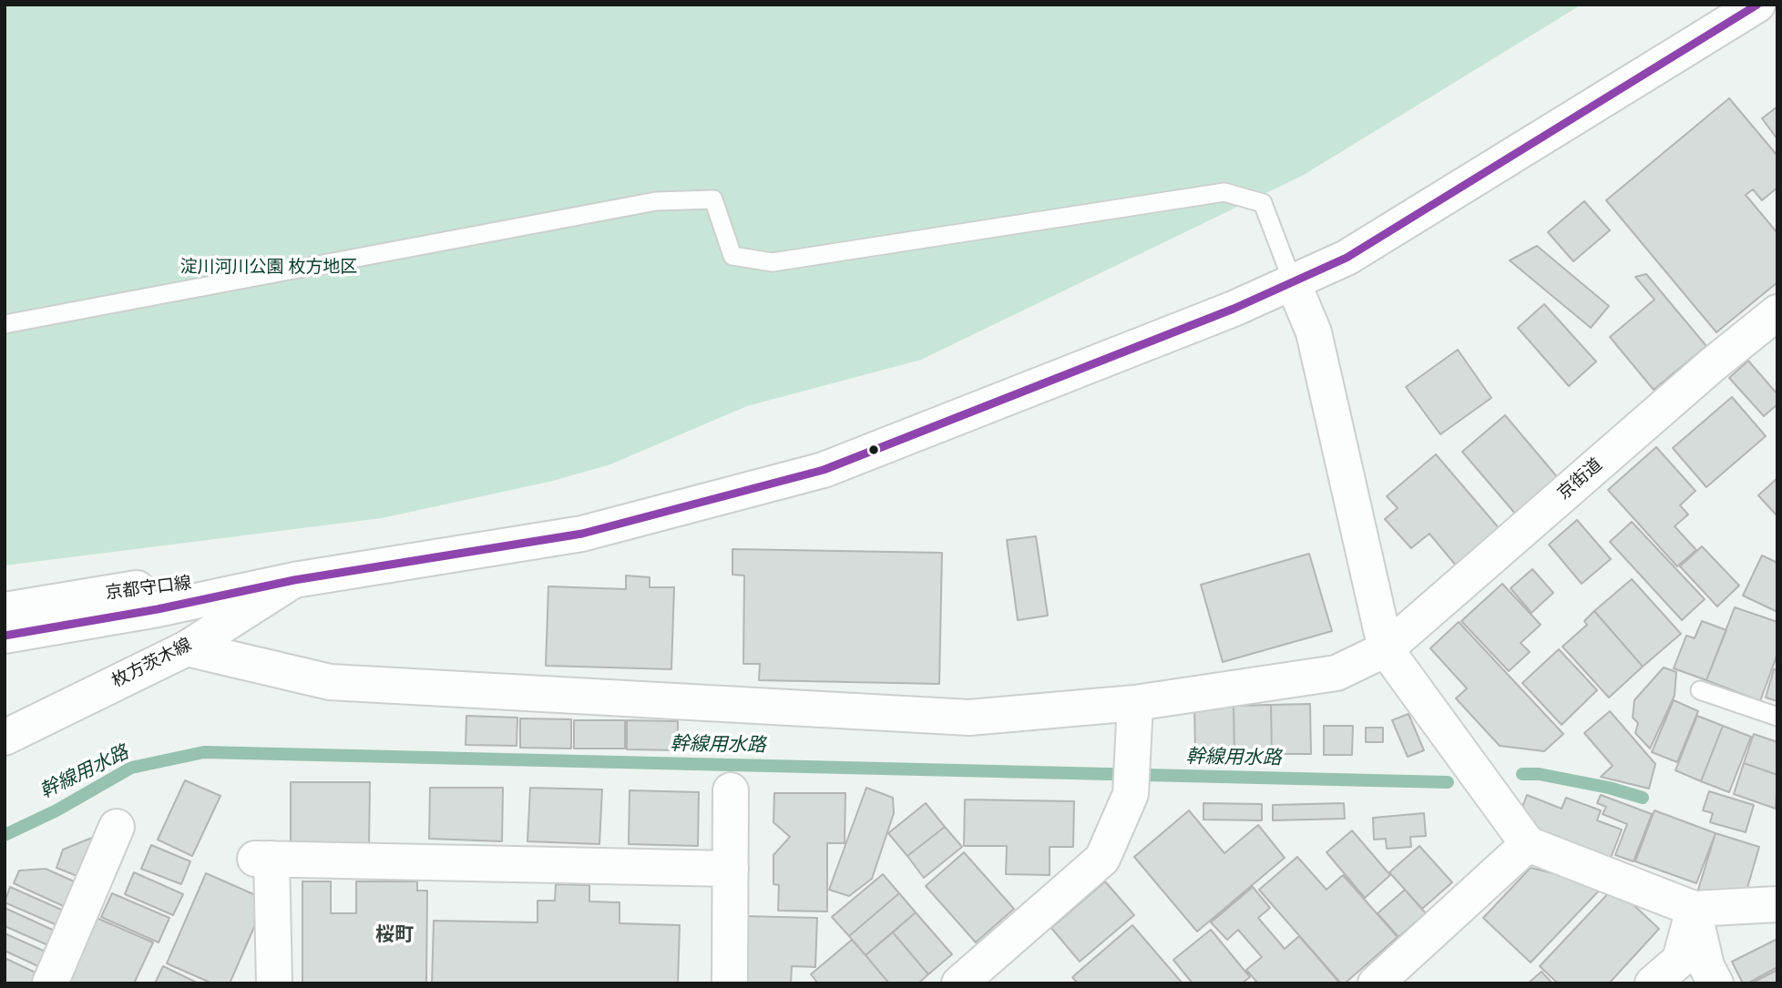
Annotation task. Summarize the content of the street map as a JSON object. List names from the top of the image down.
{
  "streets": {
    "street": ["京街道", "京都守口線", "枚方茨木線"]
  },
  "crossings": [
    ["京街道", "枚方茨木線"],
    ["京都守口線", "枚方茨木線"]
  ],
  "districts": ["桜町"],
  "water": ["幹線用水路"],
  "parks": ["淀川河川公園 枚方地区"]
}
